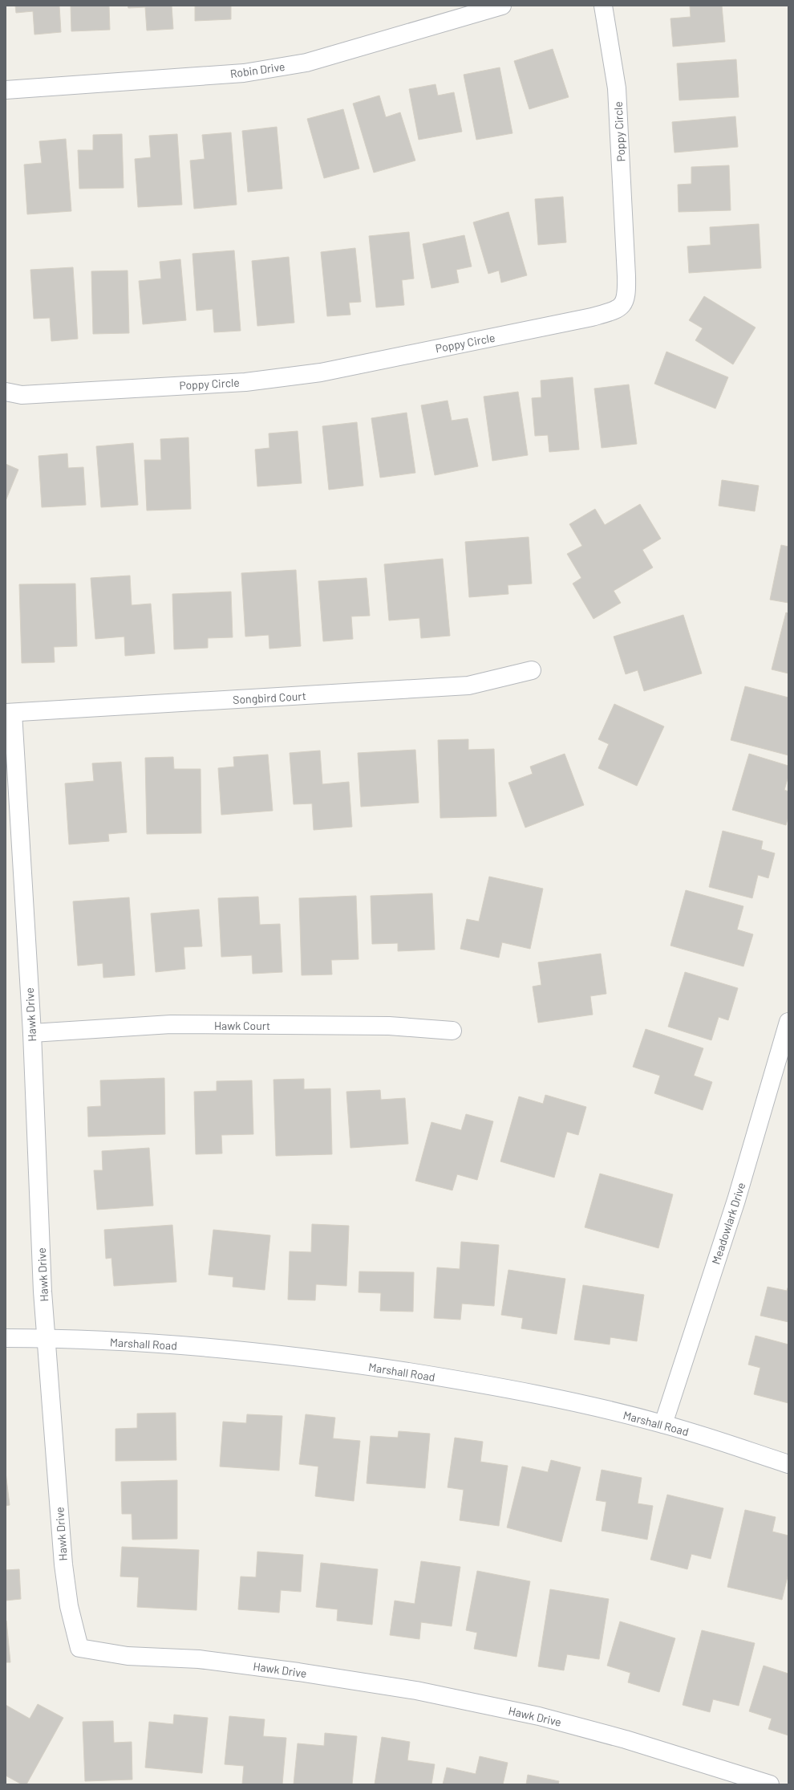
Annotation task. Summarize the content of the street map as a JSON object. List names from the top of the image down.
{
  "streets": {
    "street": [
      "Robin Drive",
      "Poppy Circle",
      "Songbird Court",
      "Hawk Drive",
      "Hawk Court",
      "Meadowlark Drive",
      "Marshall Road"
    ]
  },
  "crossings": [
    ["Songbird Court", "Hawk Drive"],
    ["Hawk Drive", "Hawk Court"],
    ["Hawk Drive", "Marshall Road"],
    ["Meadowlark Drive", "Marshall Road"]
  ]
}
